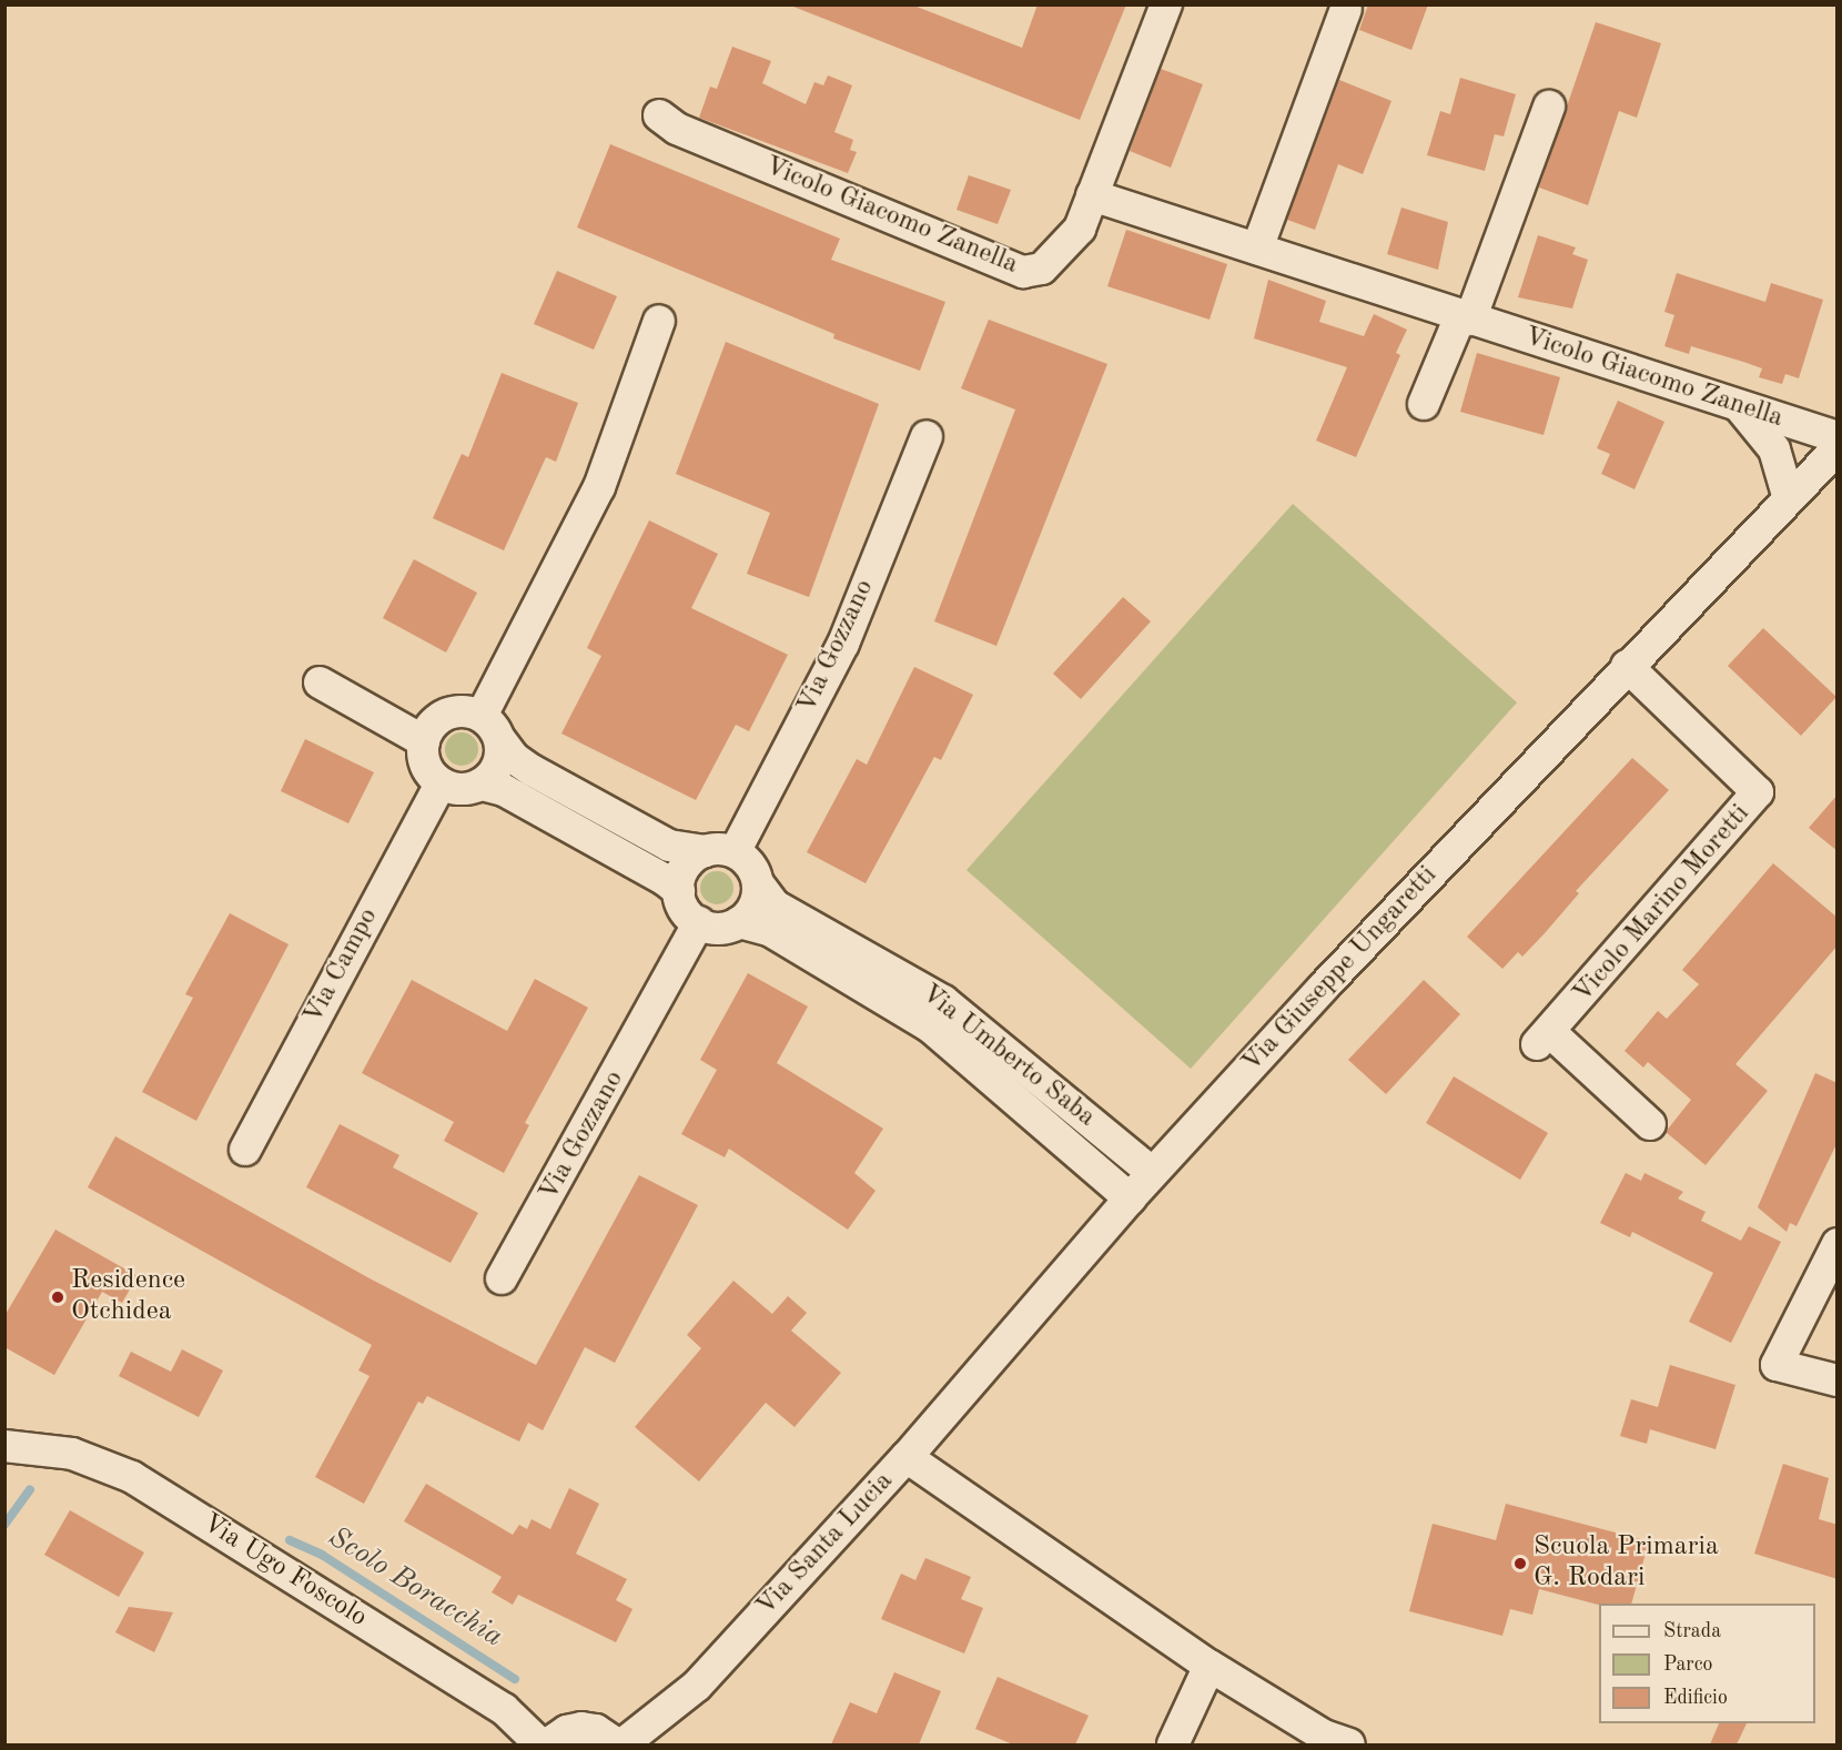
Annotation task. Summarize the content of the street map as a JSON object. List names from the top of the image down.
{
  "streets": {
    "street": [
      "Vicolo Giacomo Zanella",
      "Via Gozzano",
      "Vicolo Marino Moretti",
      "Via Campo",
      "Via Giuseppe Ungaretti",
      "Via Umberto Saba",
      "Via Santa Lucia",
      "Via Ugo Foscolo"
    ]
  },
  "crossings": [
    ["Via Gozzano", "Via Umberto Saba"],
    ["Vicolo Marino Moretti", "Via Giuseppe Ungaretti"],
    ["Via Giuseppe Ungaretti", "Via Umberto Saba"],
    ["Via Giuseppe Ungaretti", "Via Santa Lucia"]
  ],
  "water": ["Scolo Boracchia"],
  "places": ["Residence Otchidea", "Scuola Primaria G. Rodari"],
  "legend": ["Strada", "Parco", "Edificio"]
}
